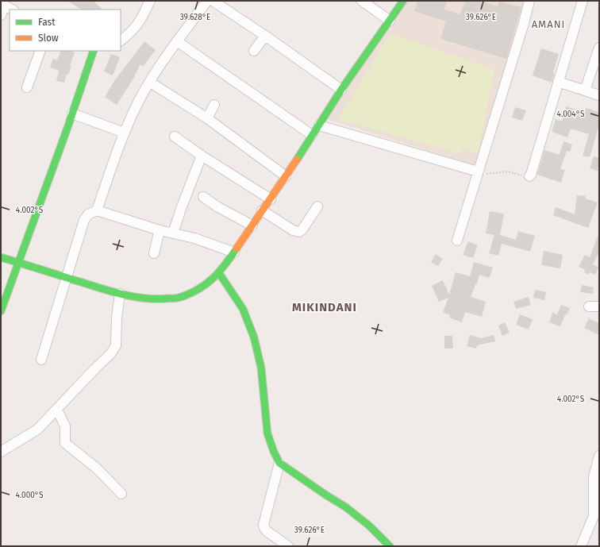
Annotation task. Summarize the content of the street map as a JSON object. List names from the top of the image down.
{
  "districts": ["AMANI", "MIKINDANI"],
  "legend": ["Fast", "Slow"],
  "coordinates": [
    "39.628°E",
    "39.626°E",
    "4.004°S",
    "4.002°S",
    "4.000°S"
  ]
}
